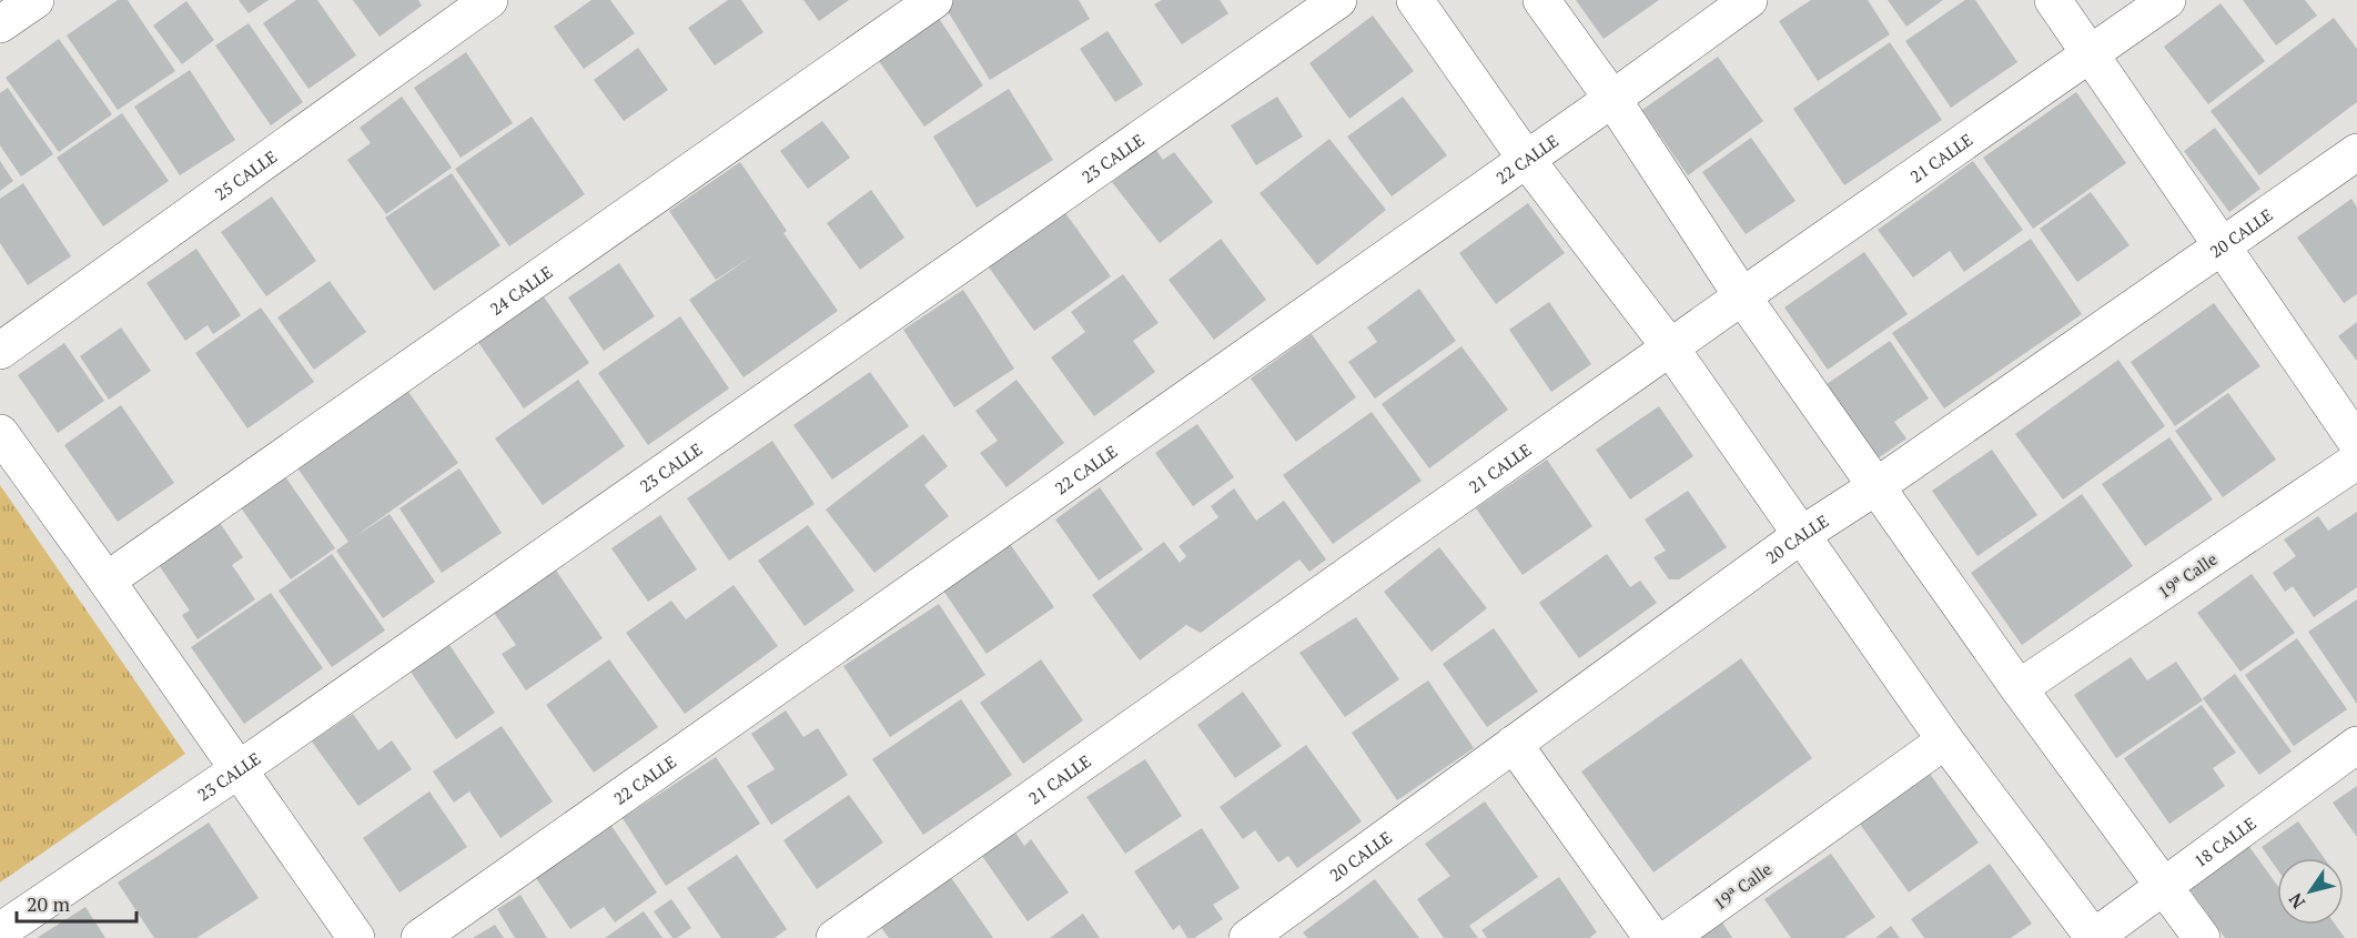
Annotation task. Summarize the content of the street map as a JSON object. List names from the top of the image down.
{
  "streets": {
    "street": [
      "21 CALLE",
      "23 CALLE",
      "22 CALLE",
      "25 CALLE",
      "20 CALLE",
      "24 CALLE",
      "19ª Calle",
      "18 CALLE"
    ]
  },
  "scale_bar": "20 m",
  "north": "bottom left"
}
